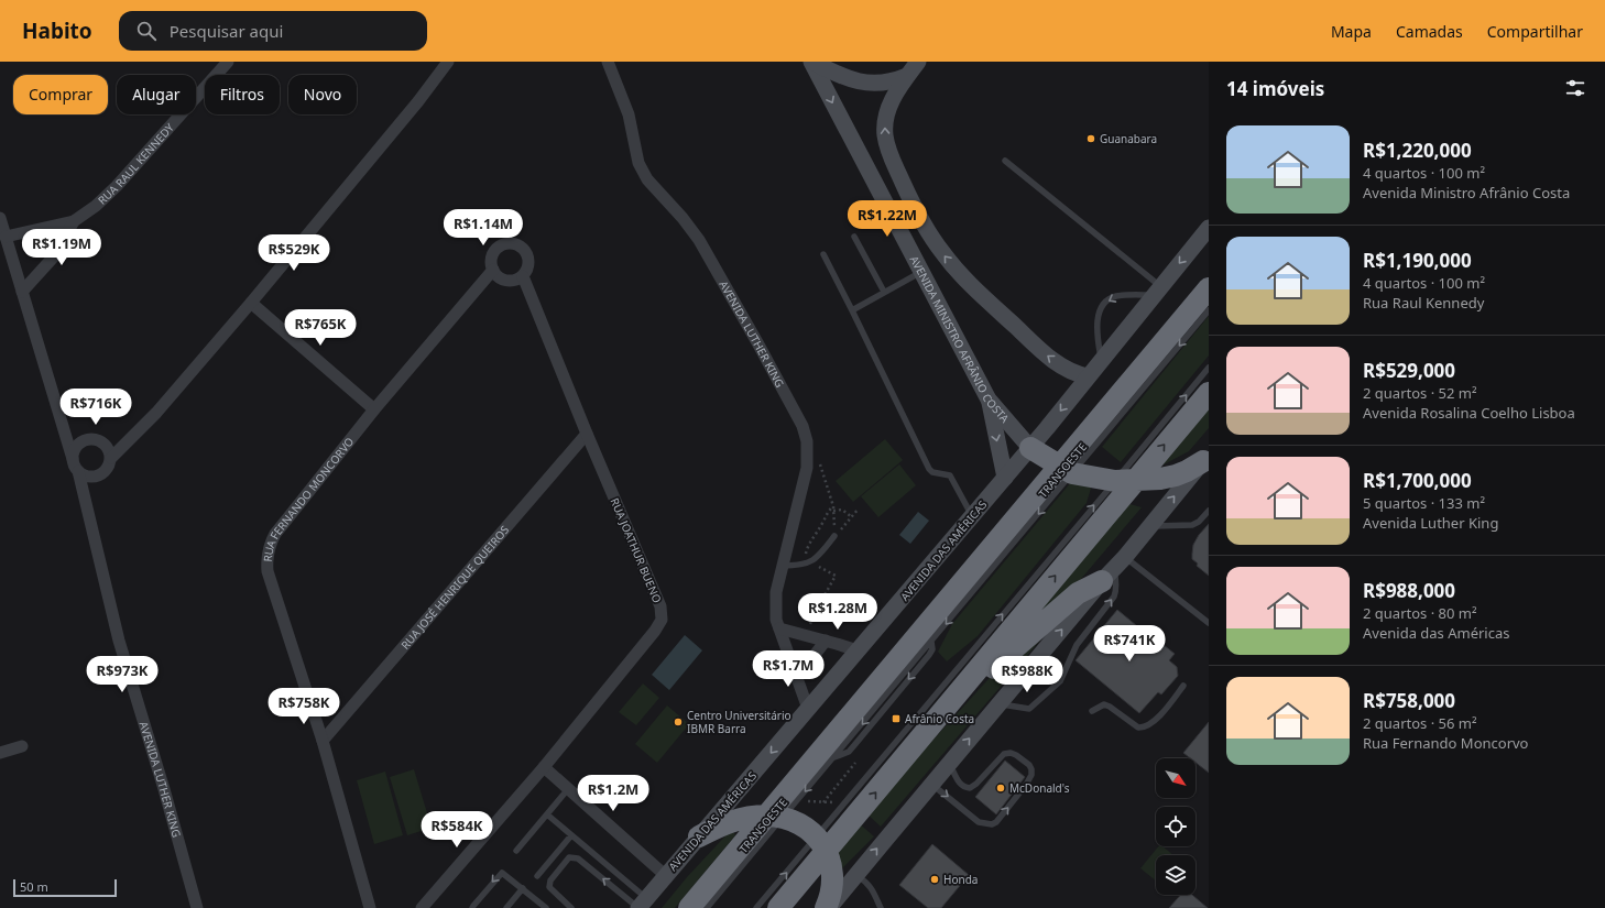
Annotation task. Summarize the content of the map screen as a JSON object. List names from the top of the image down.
{
  "streets": {
    "main road": ["AVENIDA MINISTRO AFRÂNIO COSTA", "AVENIDA DAS AMÉRICAS"],
    "street": [
      "RUA RAUL KENNEDY",
      "AVENIDA LUTHER KING",
      "RUA FERNANDO MONCORVO",
      "RUA JOATHUR BUENO",
      "RUA JOSÉ HENRIQUE QUEIROS"
    ],
    "lane": ["TRANSOESTE"]
  },
  "crossings": [
    ["AVENIDA LUTHER KING", "AVENIDA DAS AMÉRICAS"],
    ["AVENIDA MINISTRO AFRÂNIO COSTA", "AVENIDA DAS AMÉRICAS"],
    ["RUA FERNANDO MONCORVO", "RUA JOATHUR BUENO"],
    ["RUA FERNANDO MONCORVO", "RUA JOSÉ HENRIQUE QUEIROS"],
    ["RUA JOATHUR BUENO", "RUA JOSÉ HENRIQUE QUEIROS"]
  ],
  "one_way": ["AVENIDA MINISTRO AFRÂNIO COSTA"],
  "places": {
    "other": [
      "Guanabara",
      "Centro Universitário IBMR Barra",
      "McDonald's",
      "Honda"
    ],
    "transit": ["Afrânio Costa"]
  },
  "scale_bar": "50 m",
  "north": "bottom right",
  "page": {
    "header": "Habito",
    "search": "Pesquisar aqui",
    "nav": ["Mapa", "Camadas", "Compartilhar"],
    "heading": "14 imóveis",
    "chip": [
      "Comprar",
      "Alugar",
      "Filtros",
      "Novo"
    ],
    "list": [
      {
        "name": "R$1,220,000",
        "note": "4 quartos · 100 m² · Avenida Ministro Afrânio Costa"
      },
      {
        "name": "R$1,190,000",
        "note": "4 quartos · 100 m² · Rua Raul Kennedy"
      },
      {
        "name": "R$529,000",
        "note": "2 quartos · 52 m² · Avenida Rosalina Coelho Lisboa"
      },
      {
        "name": "R$1,700,000",
        "note": "5 quartos · 133 m² · Avenida Luther King"
      },
      {
        "name": "R$988,000",
        "note": "2 quartos · 80 m² · Avenida das Américas"
      },
      {
        "name": "R$758,000",
        "note": "2 quartos · 56 m² · Rua Fernando Moncorvo"
      }
    ],
    "price": [
      "R$1.22M",
      "R$1.14M",
      "R$1.19M",
      "R$529K",
      "R$765K",
      "R$716K",
      "R$1.28M",
      "R$741K",
      "R$1.7M",
      "R$973K",
      "R$988K",
      "R$758K",
      "R$1.2M",
      "R$584K"
    ],
    "scale": "50 m"
  }
}
